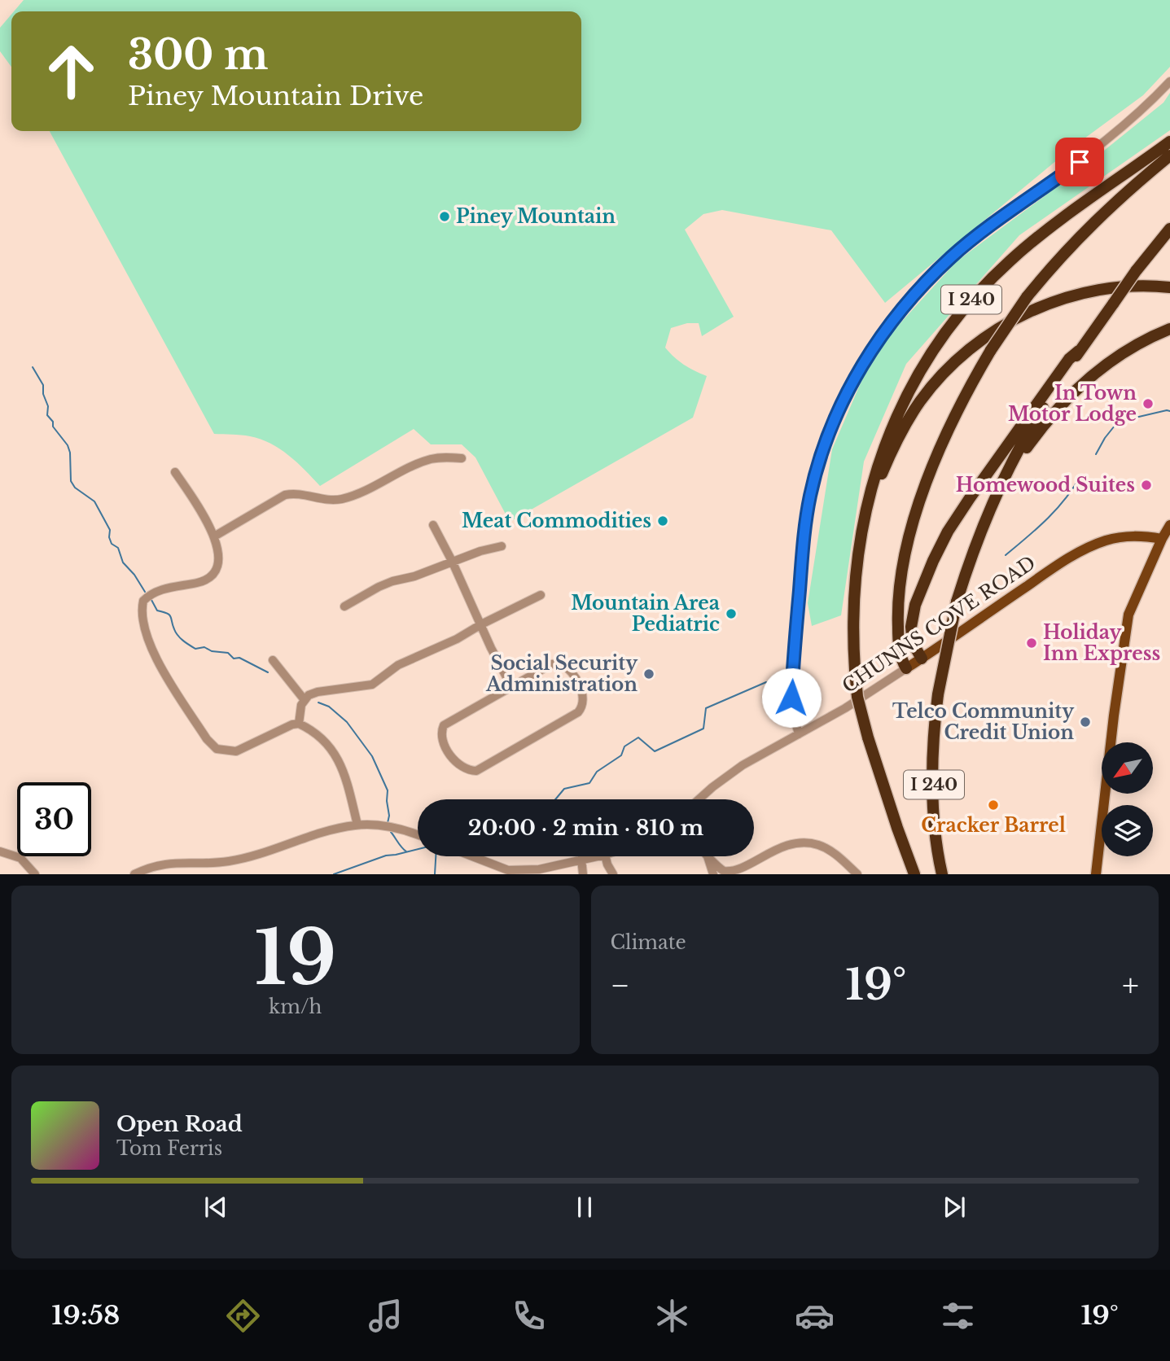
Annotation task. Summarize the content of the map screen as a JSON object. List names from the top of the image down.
{
  "streets": {
    "highway": ["I 240"],
    "main road": ["CHUNNS COVE ROAD"]
  },
  "places": [
    "Piney Mountain",
    "In Town Motor Lodge",
    "Homewood Suites",
    "Meat Commodities",
    "Mountain Area Pediatric",
    "Holiday Inn Express",
    "Social Security Administration",
    "Telco Community Credit Union",
    "Cracker Barrel"
  ],
  "north": "bottom left",
  "page": {
    "turn": ["300 m", "Piney Mountain Drive"],
    "limit": "30",
    "trip": "20:00 · 2 min · 810 m",
    "tile": [
      ["19", "km/h"],
      "Climate"
    ],
    "heat": ["−", "19°", "+"],
    "song": ["Open Road", "Tom Ferris"],
    "tabs": ["19:58", "19°"]
  }
}
